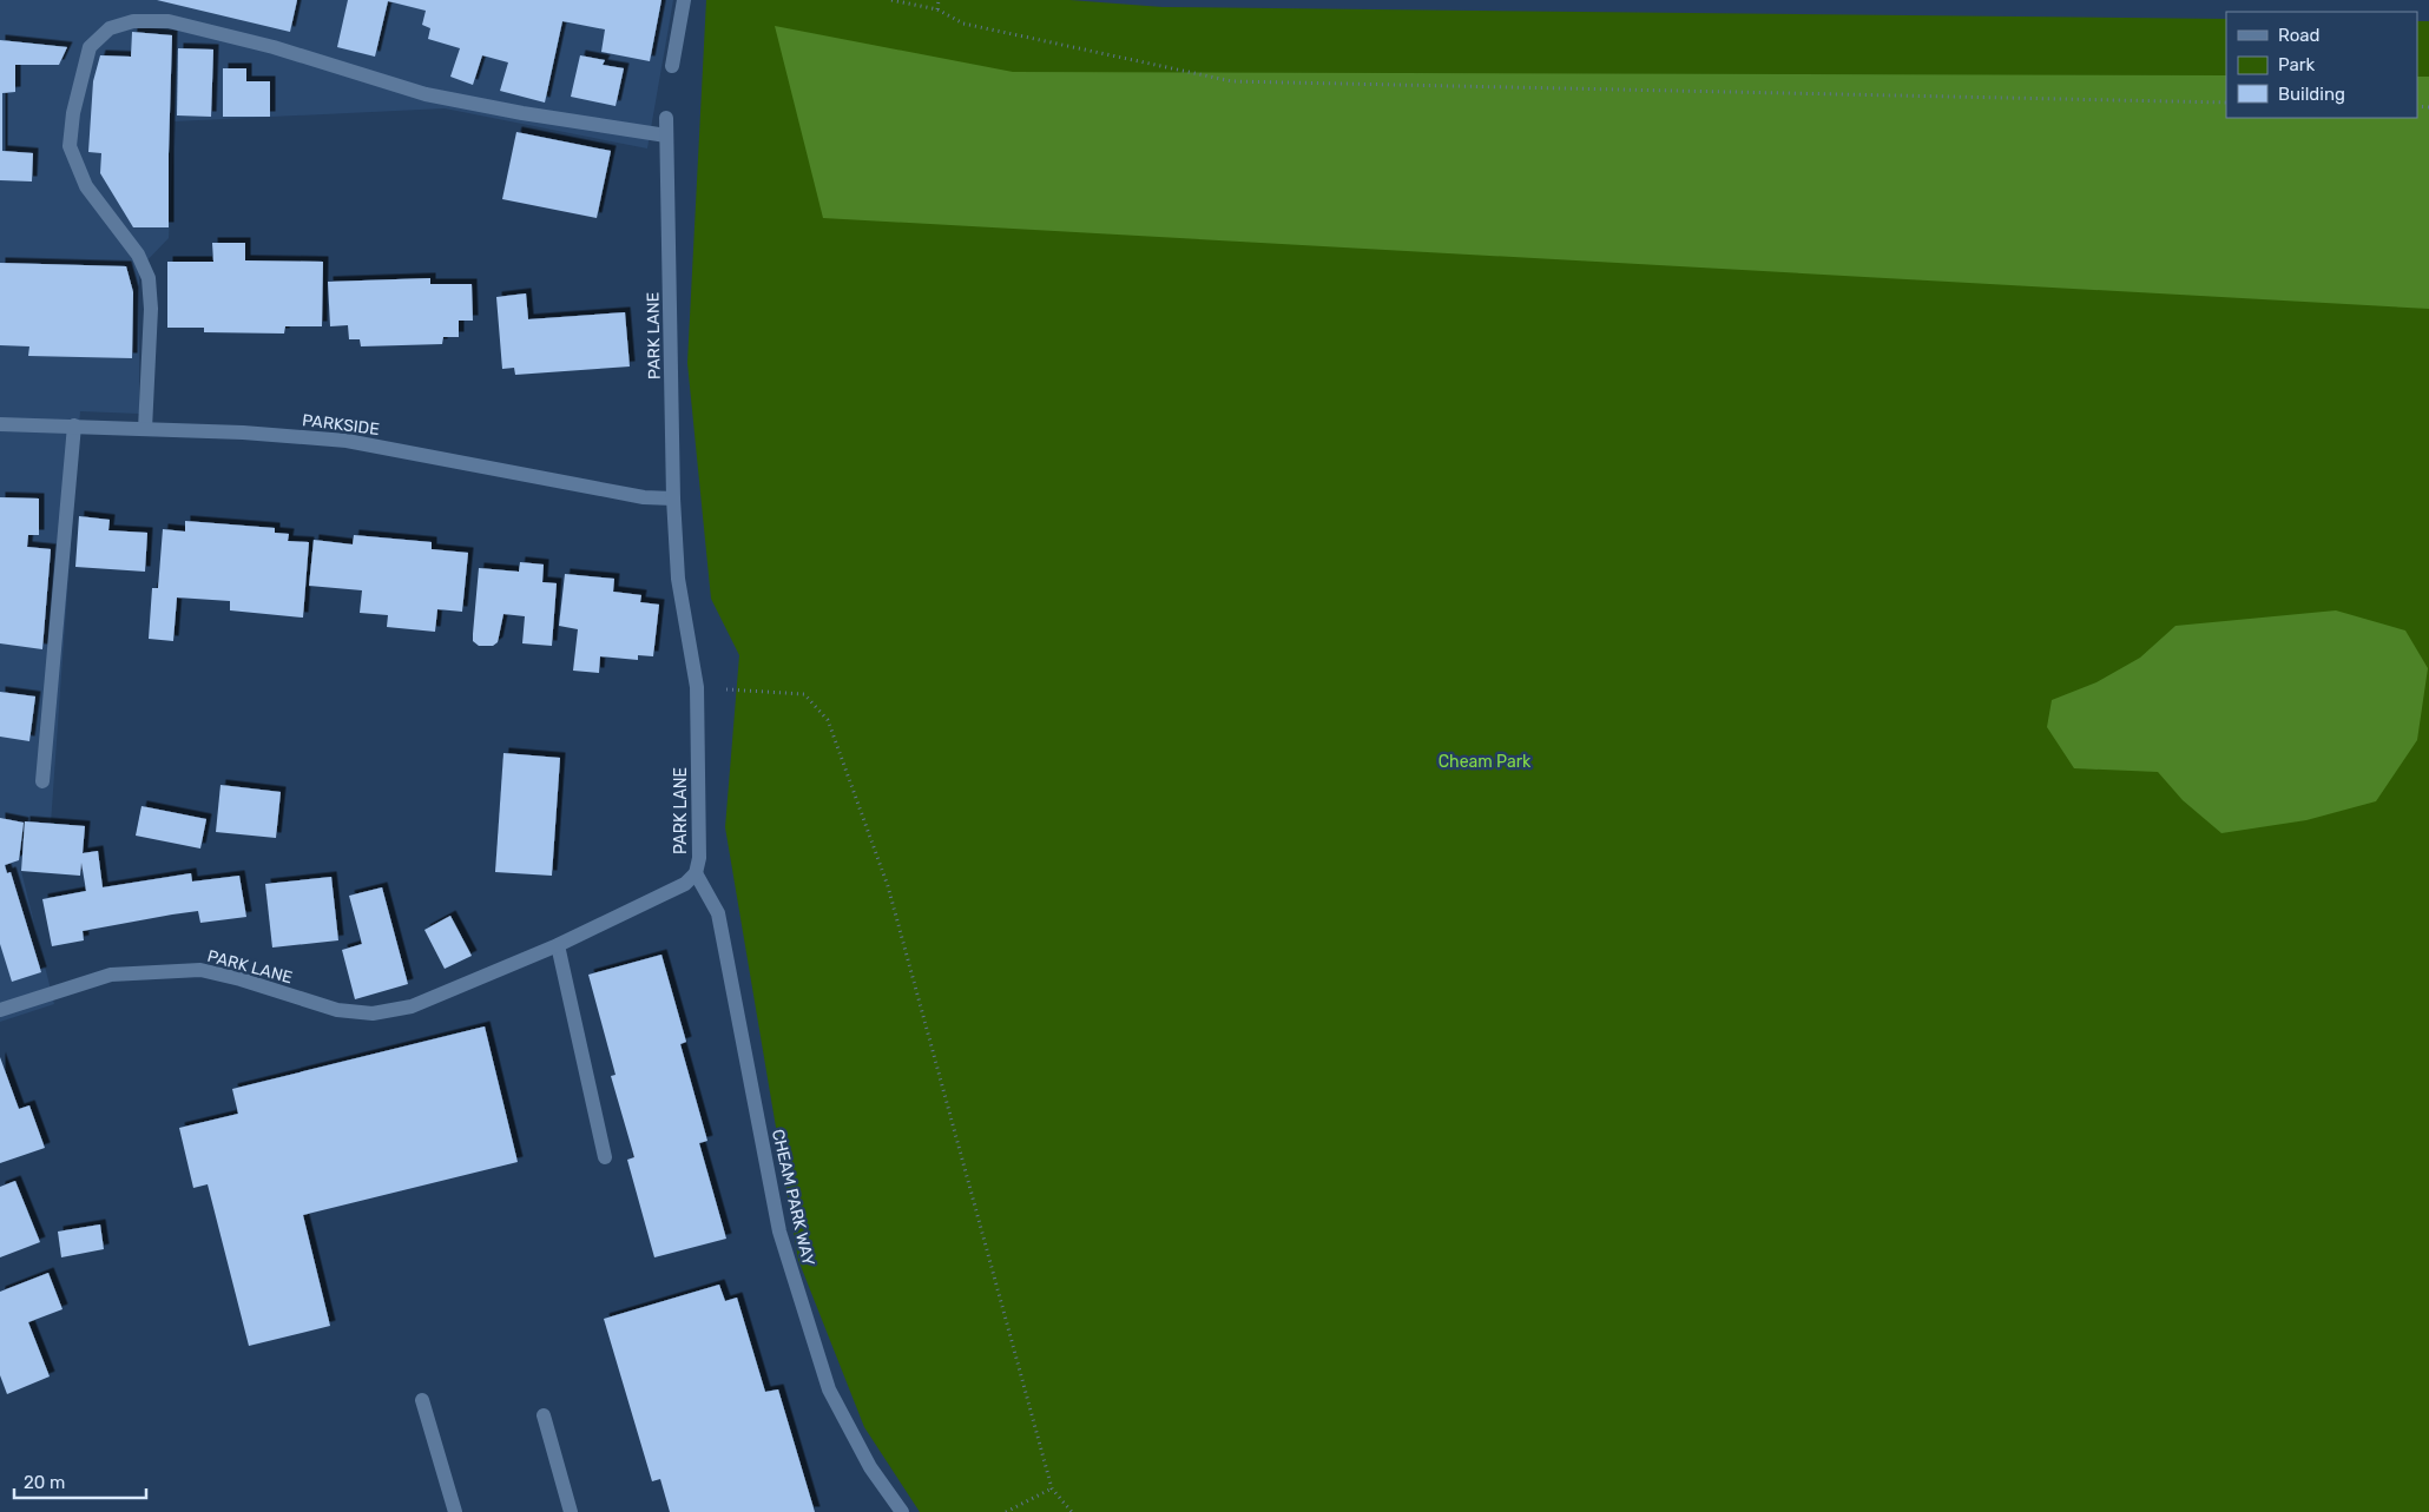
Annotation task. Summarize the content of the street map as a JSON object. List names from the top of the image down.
{
  "streets": {
    "street": ["PARK LANE", "PARKSIDE", "CHEAM PARK WAY"]
  },
  "crossings": [
    ["PARK LANE", "PARKSIDE"],
    ["PARK LANE", "CHEAM PARK WAY"]
  ],
  "parks": ["Cheam Park"],
  "legend": ["Road", "Park", "Building"],
  "scale_bar": "20 m"
}
